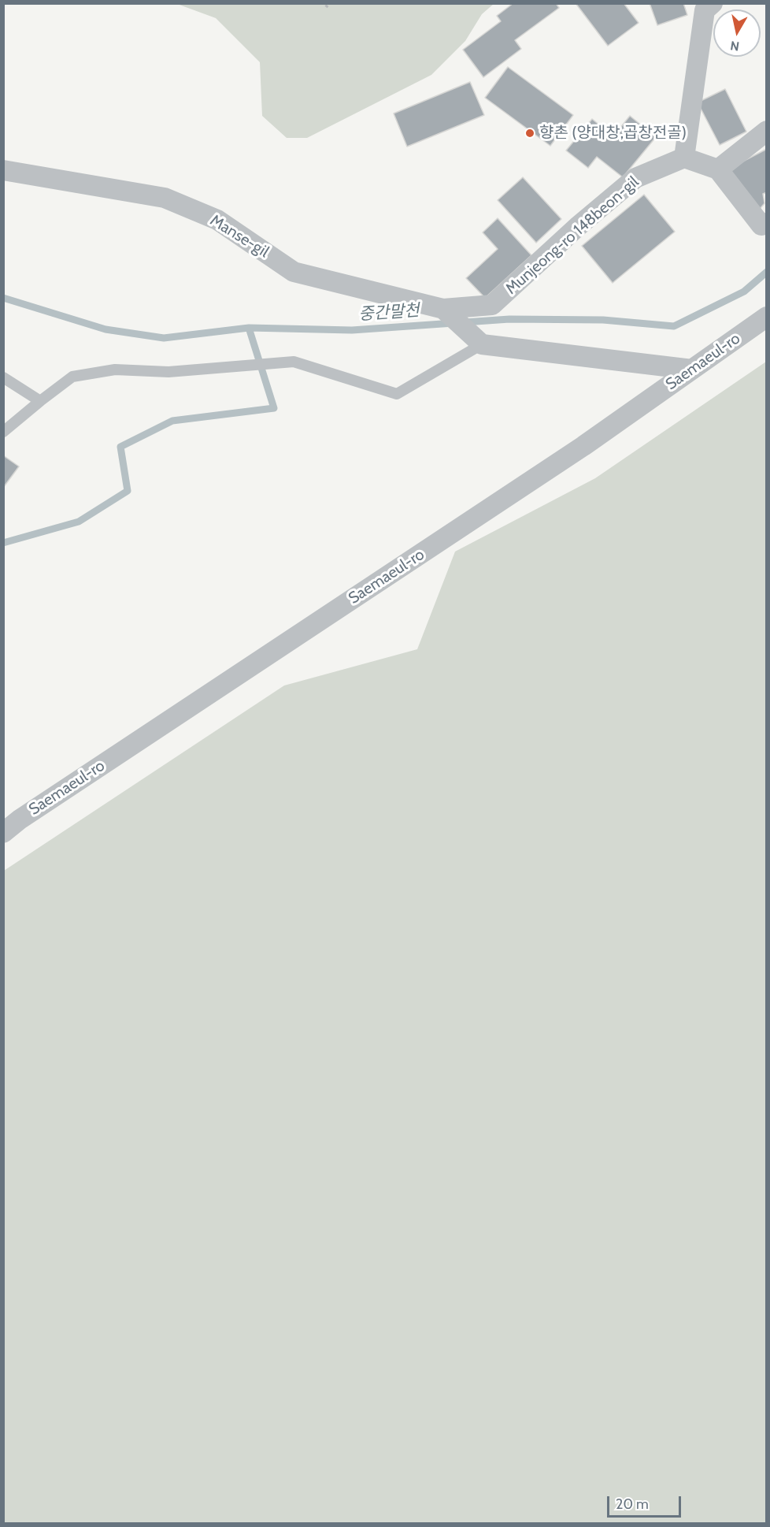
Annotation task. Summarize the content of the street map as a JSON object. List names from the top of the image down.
{
  "streets": {
    "street": ["Munjeong-ro 148beon-gil", "Manse-gil", "Saemaeul-ro"]
  },
  "crossings": [
    ["Munjeong-ro 148beon-gil", "Manse-gil"]
  ],
  "water": ["중간말천"],
  "places": ["향촌 (양대창,곱창전골)"],
  "scale_bar": "20 m",
  "north": "bottom"
}
